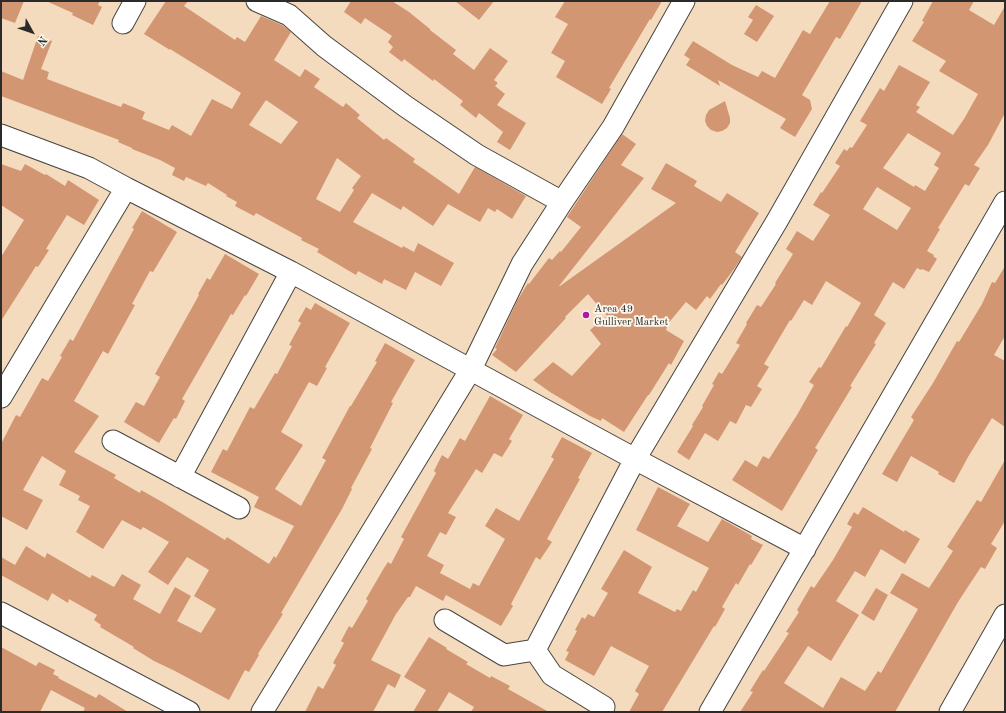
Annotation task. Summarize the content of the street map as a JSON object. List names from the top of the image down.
{
  "places": ["Area 49 Gulliver Market"],
  "north": "bottom right"
}
